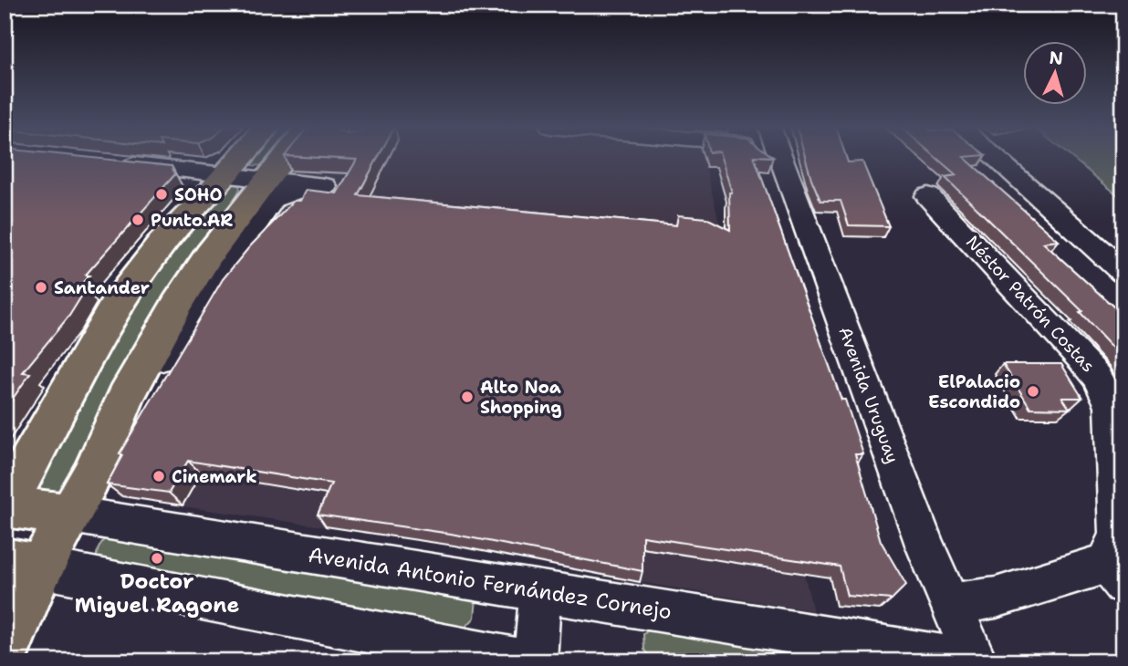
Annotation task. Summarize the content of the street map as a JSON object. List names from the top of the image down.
{
  "streets": {
    "main road": ["Avenida Antonio Fernández Cornejo"],
    "street": ["Néstor Patrón Costas", "Avenida Uruguay"]
  },
  "crossings": [
    ["Néstor Patrón Costas", "Avenida Uruguay"],
    ["Avenida Uruguay", "Avenida Antonio Fernández Cornejo"]
  ],
  "places": [
    "SOHO",
    "Punto.AR",
    "Santander",
    "ElPalacio Escondido",
    "Alto Noa Shopping",
    "Cinemark",
    "Doctor Miguel Ragone"
  ],
  "north": "top"
}
